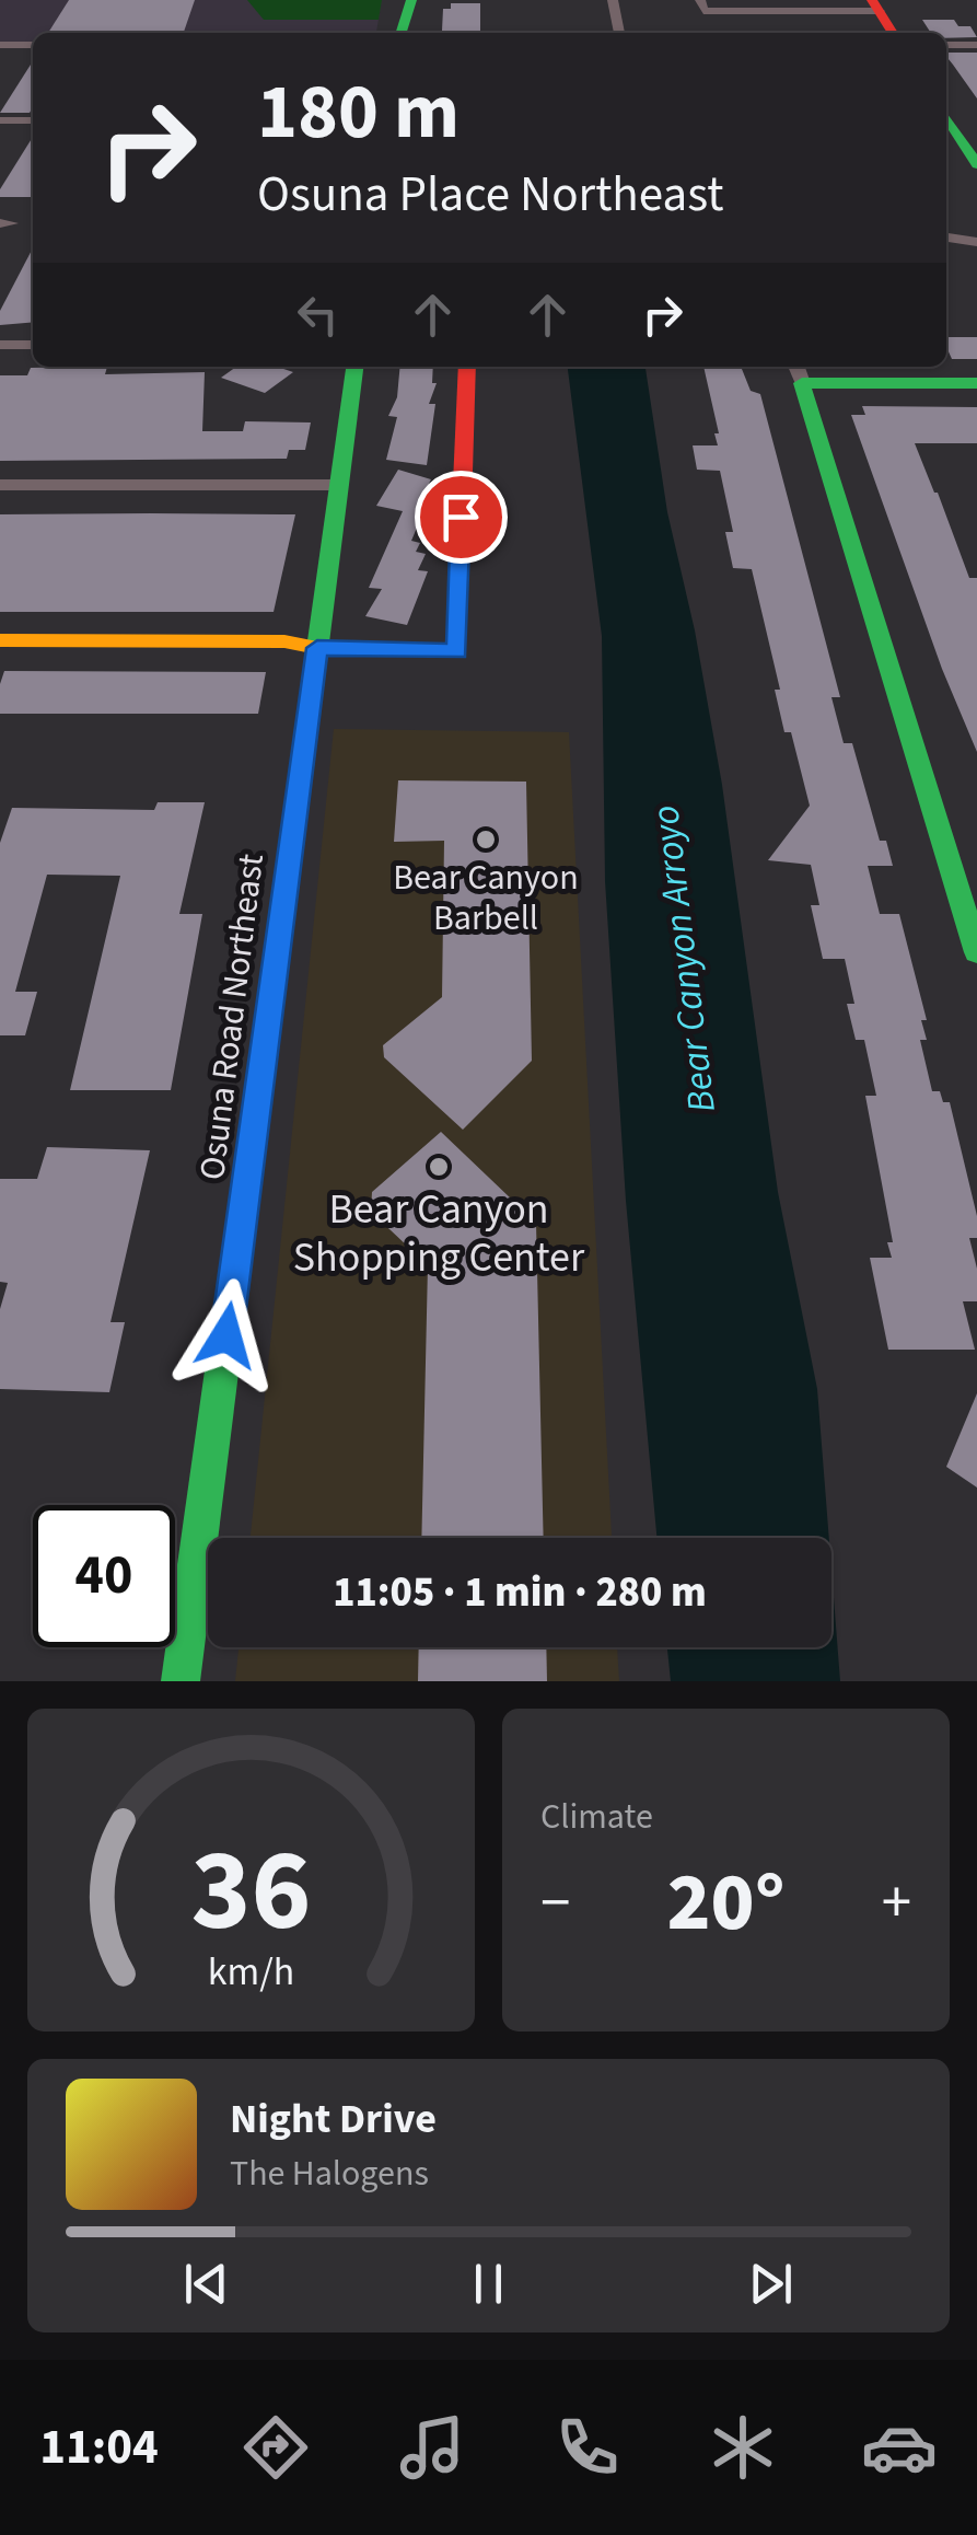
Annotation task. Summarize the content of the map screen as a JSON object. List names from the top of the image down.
{
  "streets": {
    "street": ["Osuna Road Northeast"]
  },
  "water": ["Bear Canyon Arroyo"],
  "places": ["Bear Canyon Barbell", "Bear Canyon Shopping Center"],
  "page": {
    "turn": ["180 m", "Osuna Place Northeast"],
    "limit": "40",
    "trip": "11:05 · 1 min · 280 m",
    "tile": "Climate",
    "heat": ["−", "20°", "+"],
    "song": ["Night Drive", "The Halogens"],
    "tabs": "11:04",
    "gauge": ["36", "km/h"]
  }
}
